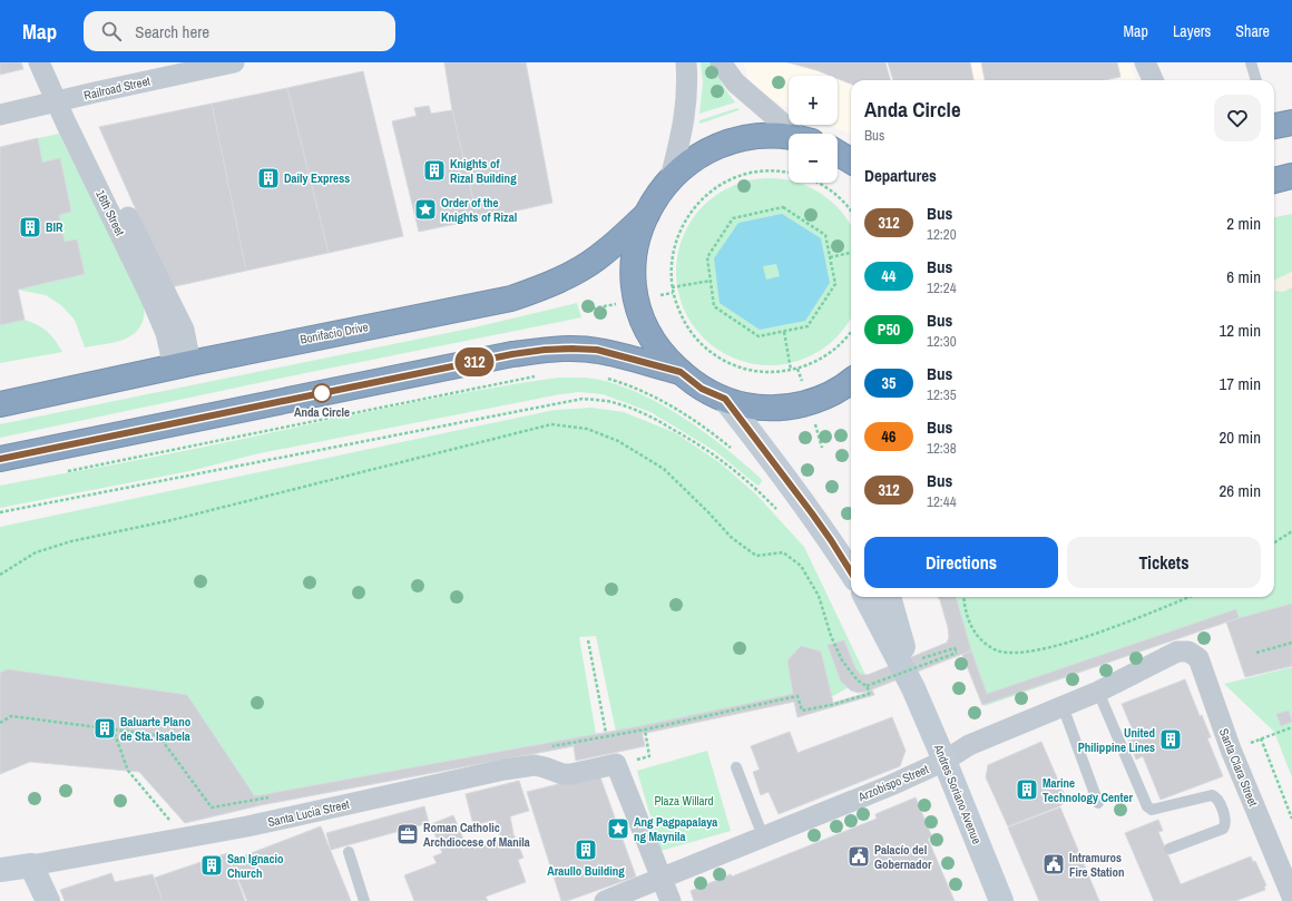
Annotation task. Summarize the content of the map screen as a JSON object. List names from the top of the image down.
{
  "streets": {
    "highway": ["Bonifacio Drive"],
    "street": [
      "Railroad Street",
      "16th Street",
      "Santa Clara Street",
      "Arzobispo Street",
      "Andres Soriano Avenue",
      "Santa Lucia Street"
    ]
  },
  "crossings": [
    ["Railroad Street", "16th Street"],
    ["16th Street", "Bonifacio Drive"],
    ["Santa Clara Street", "Arzobispo Street"],
    ["Arzobispo Street", "Andres Soriano Avenue"],
    ["Arzobispo Street", "Santa Lucia Street"]
  ],
  "parks": ["Plaza Willard"],
  "places": {
    "building": [
      "Knights of Rizal Building",
      "Daily Express",
      "BIR",
      "Baluarte Plano de Sta. Isabela",
      "United Philippine Lines",
      "Marine Technology Center",
      "Araullo Building",
      "San Ignacio Church"
    ],
    "place": ["Order of the Knights of Rizal", "Ang Pagpapalaya ng Maynila"],
    "other": ["Anda Circle"],
    "office": ["Roman Catholic Archdiocese of Manila"],
    "public building": ["Palacío del Gobernador", "Intramuros Fire Station"]
  },
  "lines": ["bus line 312"],
  "page": {
    "header": "Map",
    "search": "Search here",
    "nav": ["Map", "Layers", "Share"],
    "on_map": "312",
    "map_buttons": ["+", "−"],
    "heading": [
      ["Anda Circle", "Bus"],
      "Departures"
    ],
    "list": [
      {
        "mark": "312",
        "name": "Bus",
        "note": "12:20",
        "value": "2 min"
      },
      {
        "mark": "44",
        "name": "Bus",
        "note": "12:24",
        "value": "6 min"
      },
      {
        "mark": "P50",
        "name": "Bus",
        "note": "12:30",
        "value": "12 min"
      },
      {
        "mark": "35",
        "name": "Bus",
        "note": "12:35",
        "value": "17 min"
      },
      {
        "mark": "46",
        "name": "Bus",
        "note": "12:38",
        "value": "20 min"
      },
      {
        "mark": "312",
        "name": "Bus",
        "note": "12:44",
        "value": "26 min"
      }
    ],
    "buttons": ["Directions", "Tickets"]
  }
}
